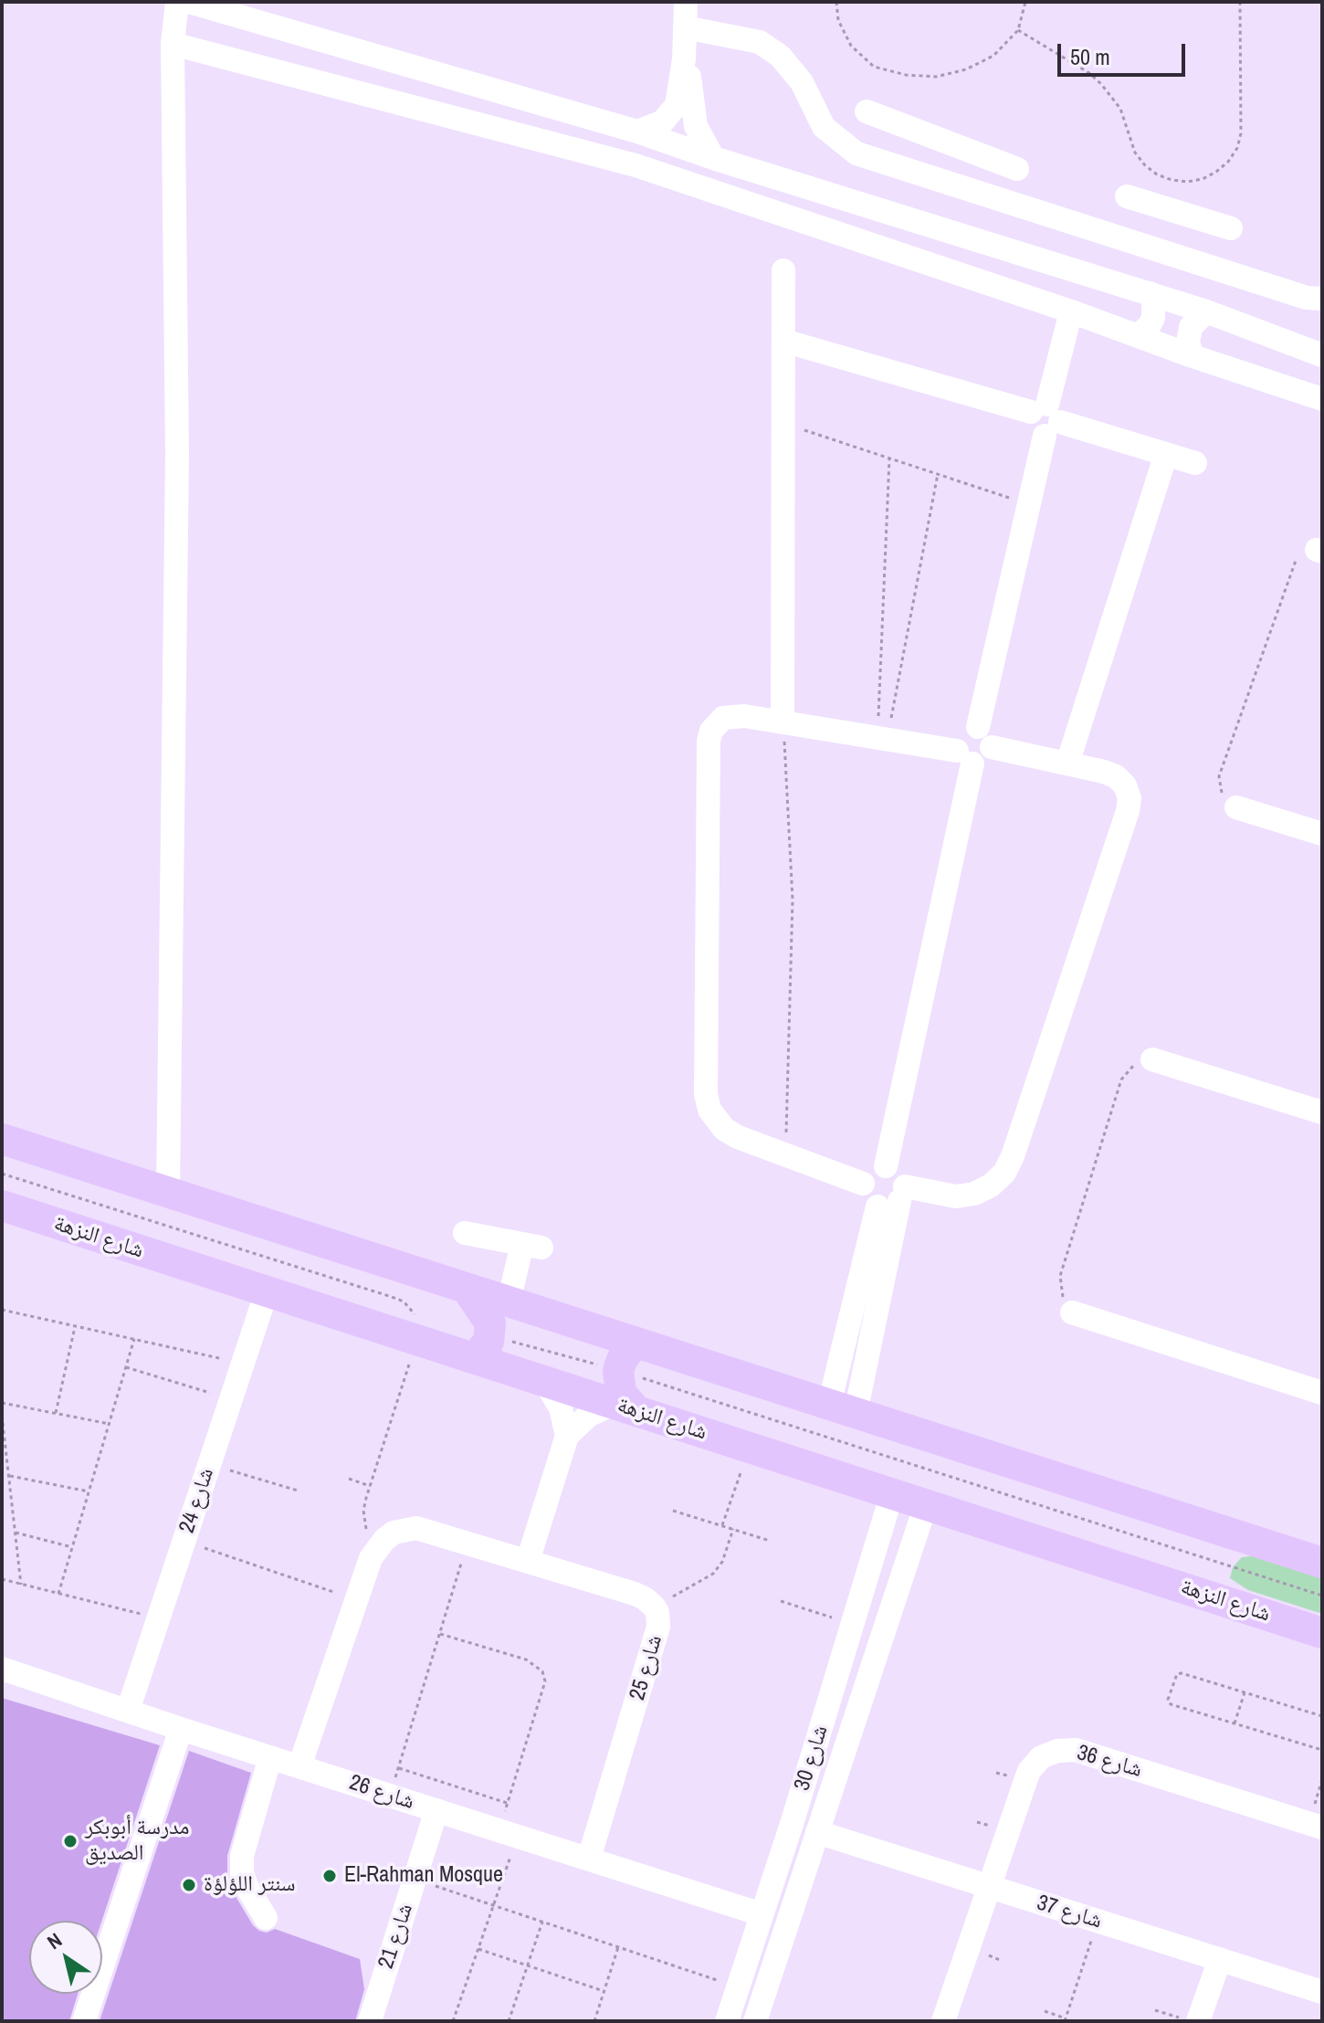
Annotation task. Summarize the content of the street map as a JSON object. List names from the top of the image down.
{
  "streets": {
    "main road": ["شارع النزهة"],
    "street": [
      "شارع 24",
      "شارع 25",
      "شارع 30",
      "شارع 36",
      "شارع 26",
      "شارع 37",
      "شارع 21"
    ]
  },
  "crossings": [
    ["شارع النزهة", "شارع 24"],
    ["شارع النزهة", "شارع 30"],
    ["شارع 24", "شارع 26"],
    ["شارع 25", "شارع 26"],
    ["شارع 30", "شارع 26"],
    ["شارع 30", "شارع 37"],
    ["شارع 36", "شارع 37"],
    ["شارع 26", "شارع 21"]
  ],
  "places": ["مدرسة أبوبكر الصديق", "El-Rahman Mosque", "سنتر اللؤلؤة"],
  "scale_bar": "50 m",
  "north": "top left"
}
